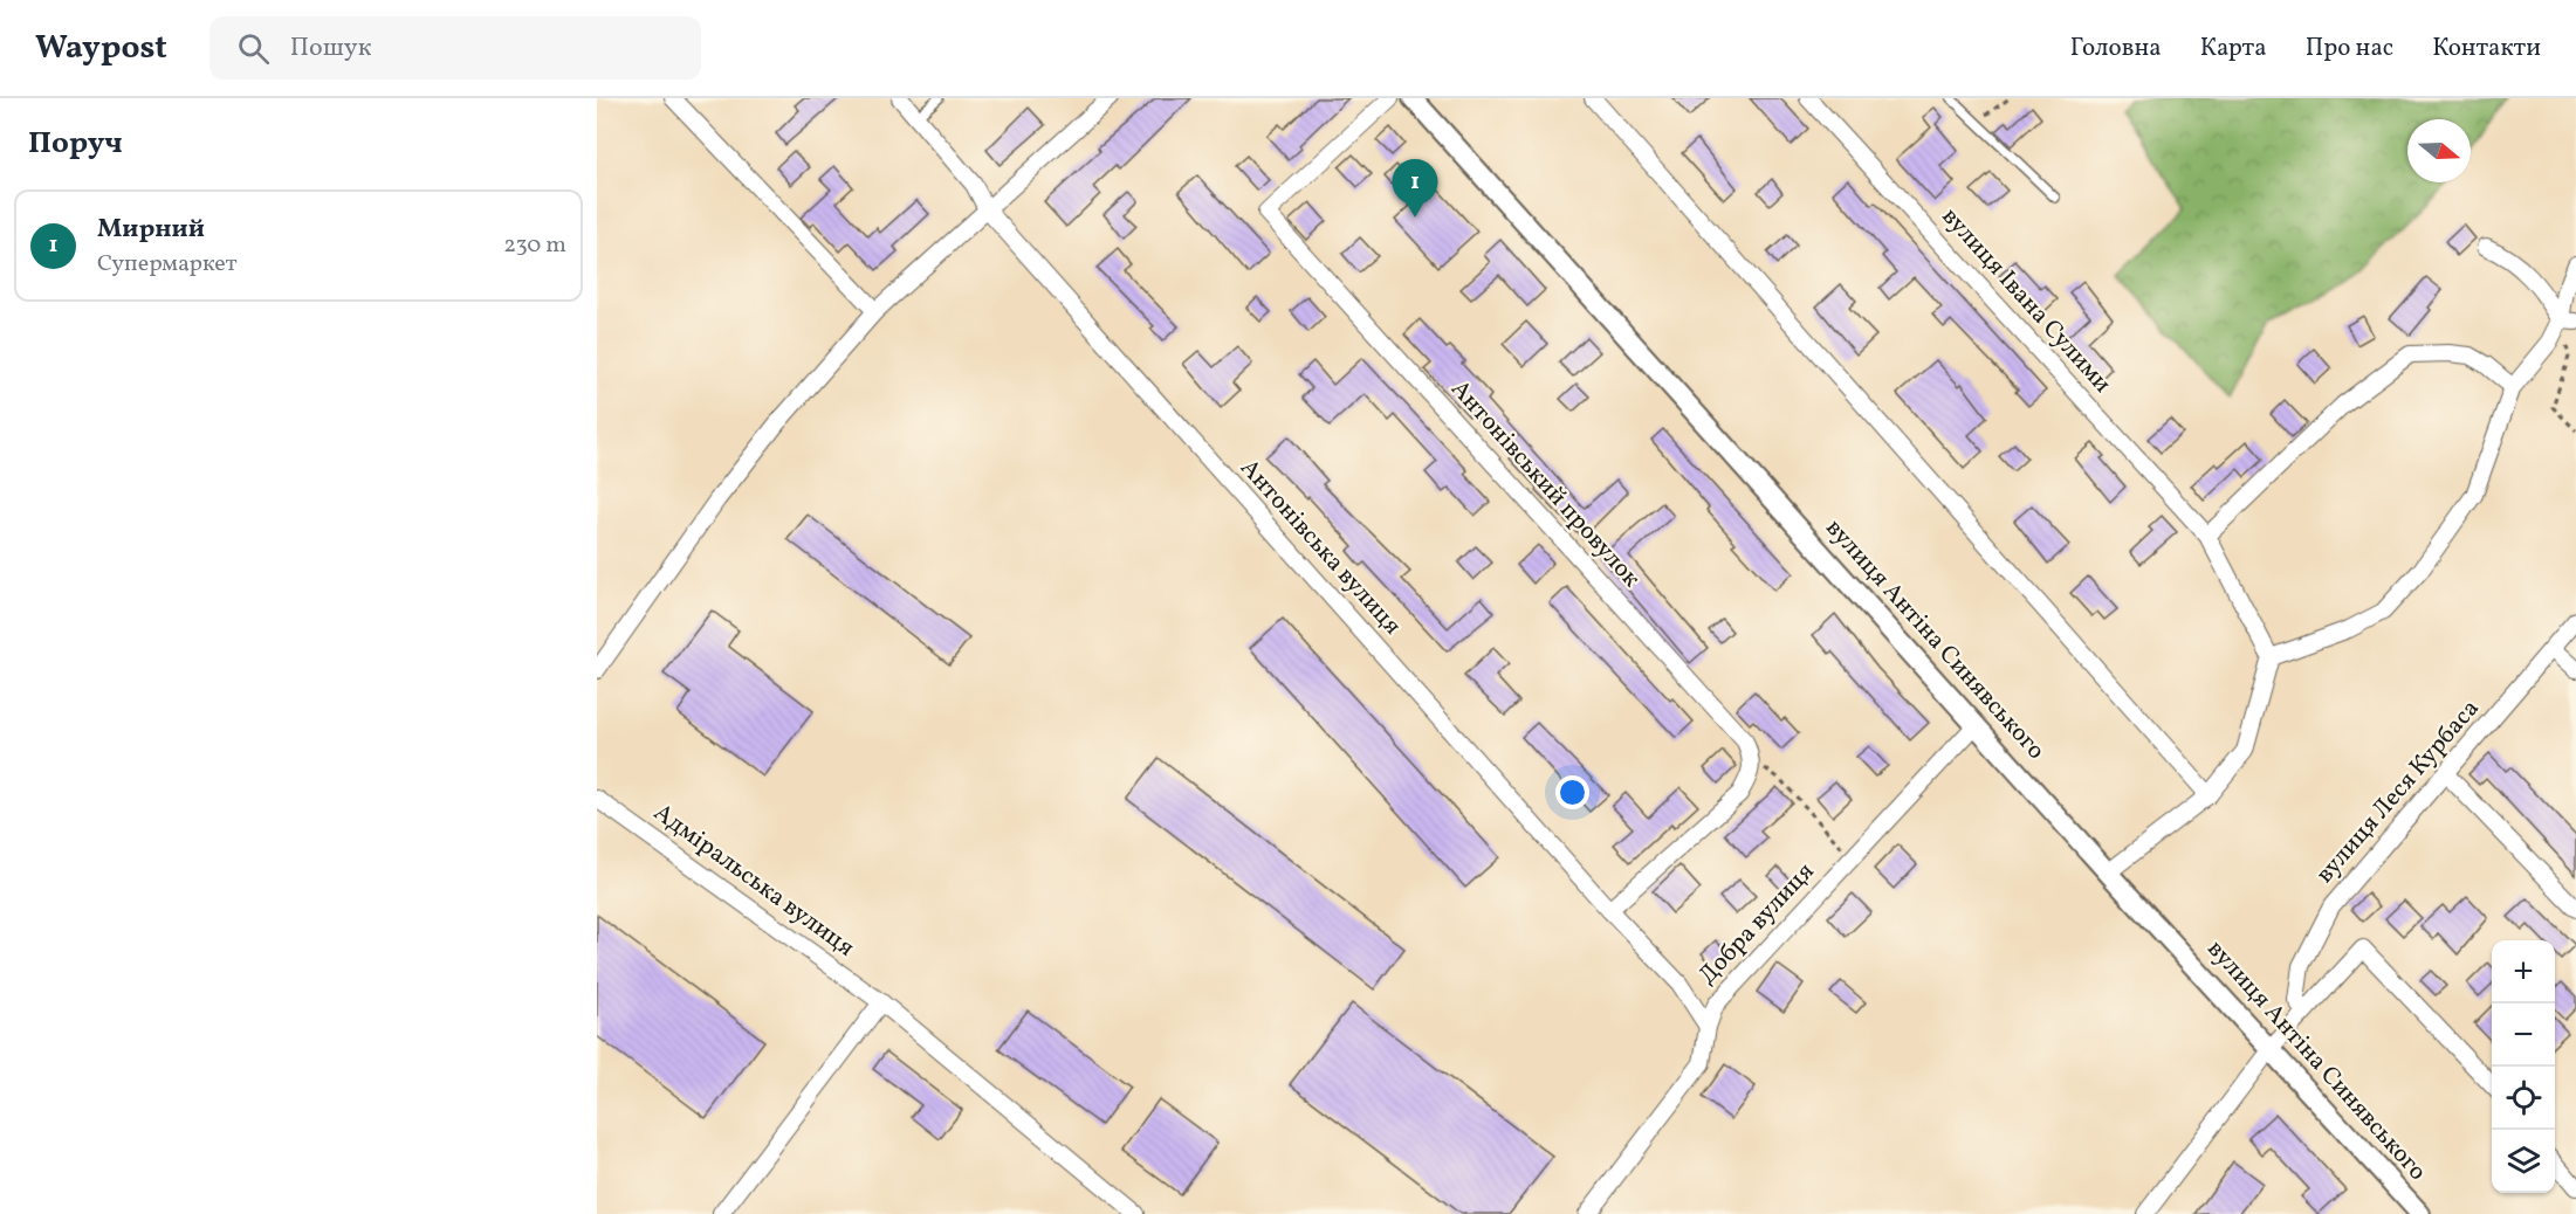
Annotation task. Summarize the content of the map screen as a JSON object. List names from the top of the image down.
{
  "streets": {
    "street": [
      "вулиця Івана Сулими",
      "Антонівський провулок",
      "Антонівська вулиця",
      "вулиця Антіна Синявського",
      "вулиця Леся Курбаса",
      "Адміральська вулиця",
      "Добра вулиця"
    ]
  },
  "crossings": [
    ["Антонівська вулиця", "Добра вулиця"],
    ["вулиця Антіна Синявського", "Добра вулиця"]
  ],
  "north": "right",
  "page": {
    "header": "Waypost",
    "search": "Пошук",
    "nav": [
      "Головна",
      "Карта",
      "Про нас",
      "Контакти"
    ],
    "heading": "Поруч",
    "pins": "1",
    "list": [
      {
        "mark": "1",
        "name": "Мирний",
        "note": "Супермаркет",
        "value": "230 m"
      }
    ],
    "map_buttons": ["+", "−"]
  }
}
